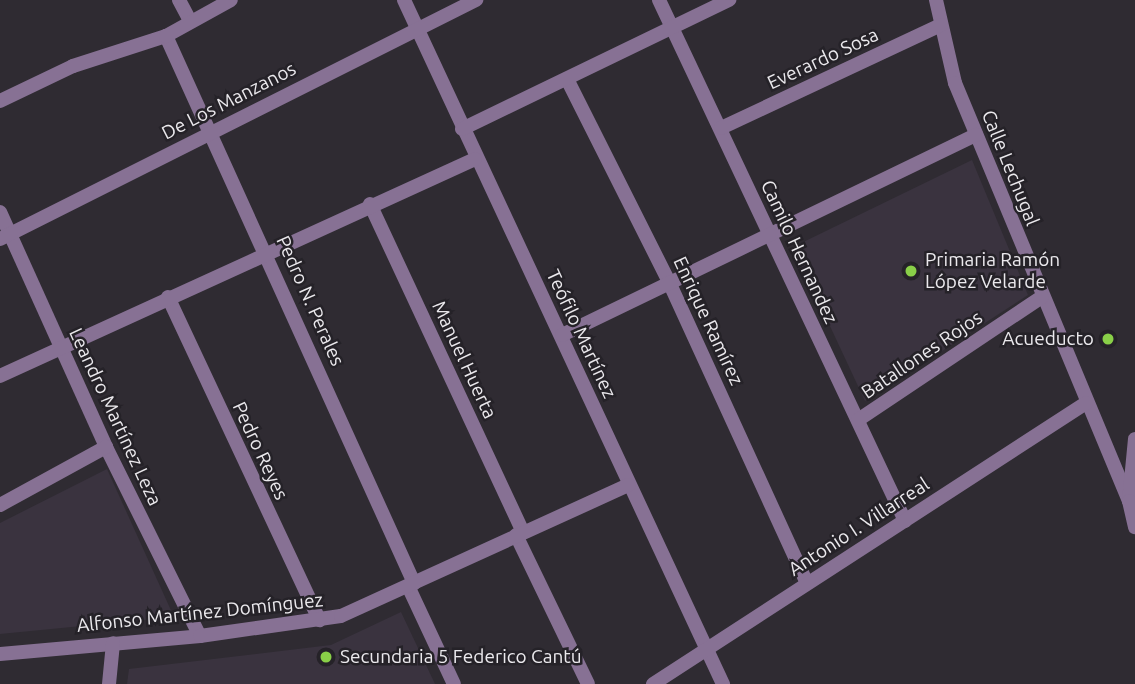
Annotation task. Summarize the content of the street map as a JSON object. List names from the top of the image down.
{
  "streets": {
    "street": [
      "Everardo Sosa",
      "De Los Manzanos",
      "Calle Lechugal",
      "Camilo Hernandez",
      "Pedro N. Perales",
      "Enrique Ramírez",
      "Teófilo Martínez",
      "Batallones Rojos",
      "Manuel Huerta",
      "Leandro Martínez Leza",
      "Pedro Reyes",
      "Antonio I. Villarreal",
      "Alfonso Martínez Domínguez"
    ]
  },
  "crossings": [
    ["Everardo Sosa", "Calle Lechugal"],
    ["Everardo Sosa", "Camilo Hernandez"],
    ["De Los Manzanos", "Pedro N. Perales"],
    ["De Los Manzanos", "Teófilo Martínez"],
    ["De Los Manzanos", "Leandro Martínez Leza"],
    ["Calle Lechugal", "Batallones Rojos"],
    ["Calle Lechugal", "Antonio I. Villarreal"],
    ["Camilo Hernandez", "Batallones Rojos"],
    ["Camilo Hernandez", "Antonio I. Villarreal"],
    ["Pedro N. Perales", "Alfonso Martínez Domínguez"],
    ["Enrique Ramírez", "Antonio I. Villarreal"],
    ["Teófilo Martínez", "Antonio I. Villarreal"],
    ["Teófilo Martínez", "Alfonso Martínez Domínguez"],
    ["Manuel Huerta", "Alfonso Martínez Domínguez"],
    ["Leandro Martínez Leza", "Alfonso Martínez Domínguez"],
    ["Pedro Reyes", "Alfonso Martínez Domínguez"]
  ],
  "places": ["Primaria Ramón López Velarde", "Acueducto", "Secundaria 5 Federico Cantú"]
}
